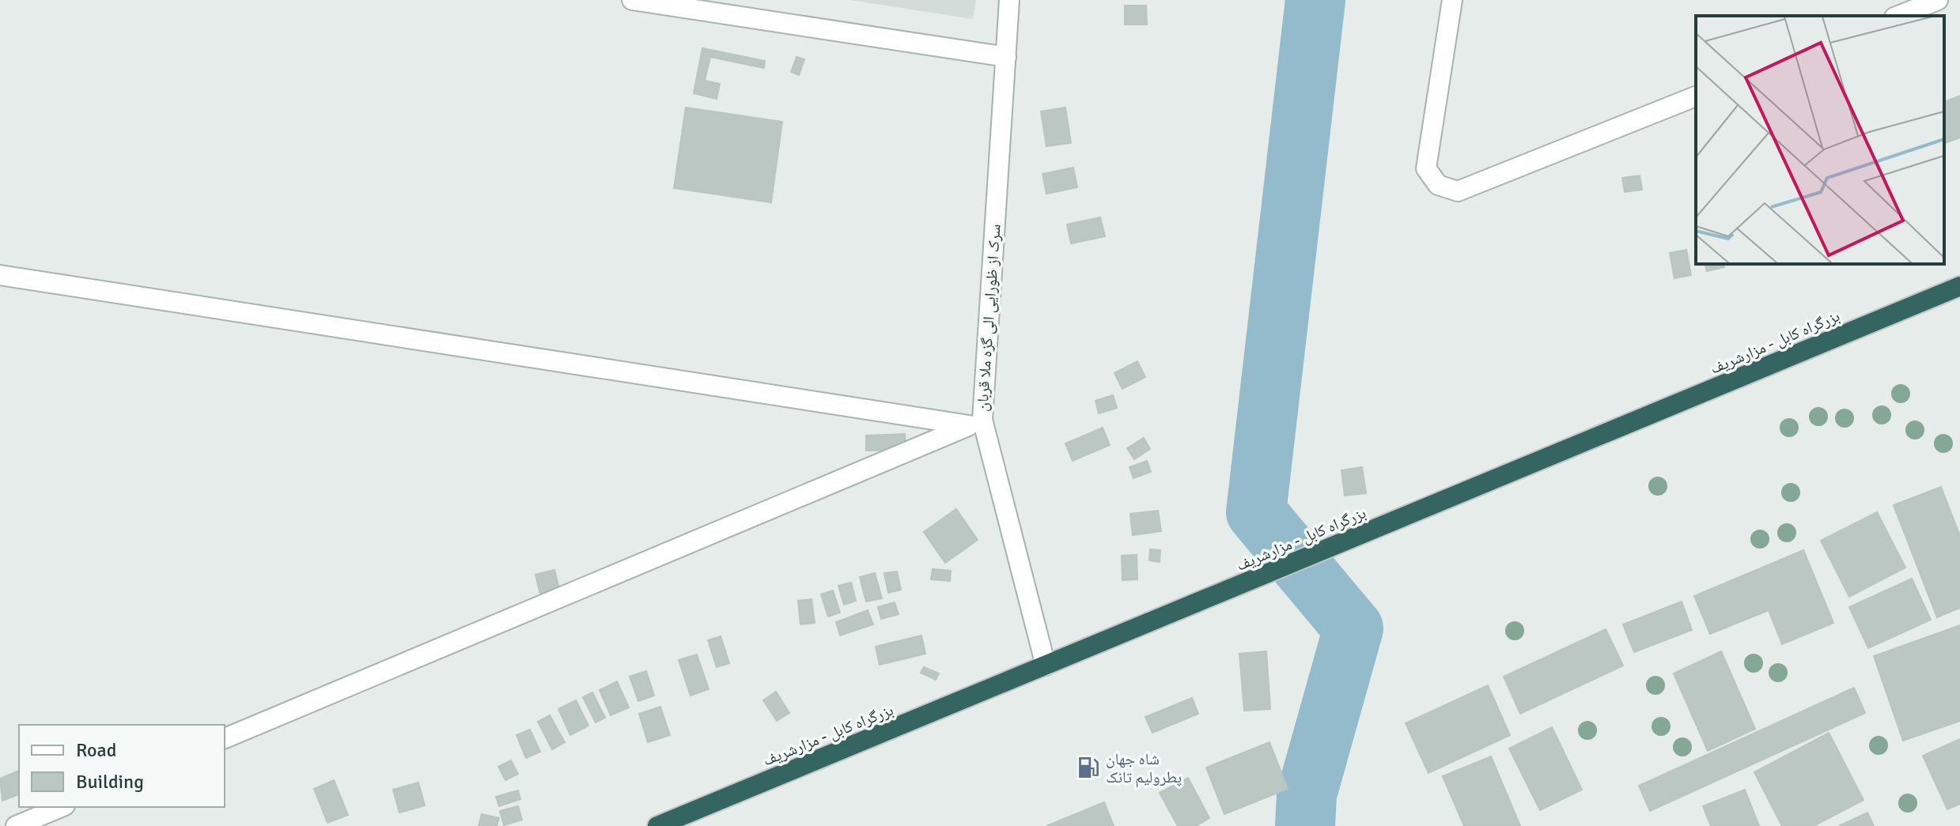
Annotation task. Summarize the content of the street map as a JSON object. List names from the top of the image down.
{
  "streets": {
    "highway": ["بزرگراه کابل - مزارشریف"],
    "street": ["سرک از ظورایی الی گزه ملا قربان"]
  },
  "crossings": [
    ["سرک از ظورایی الی گزه ملا قربان", "بزرگراه کابل - مزارشریف"]
  ],
  "places": {
    "fuel station": ["شاه جهان پطرولیم تانک"]
  },
  "legend": ["Road", "Building"]
}
